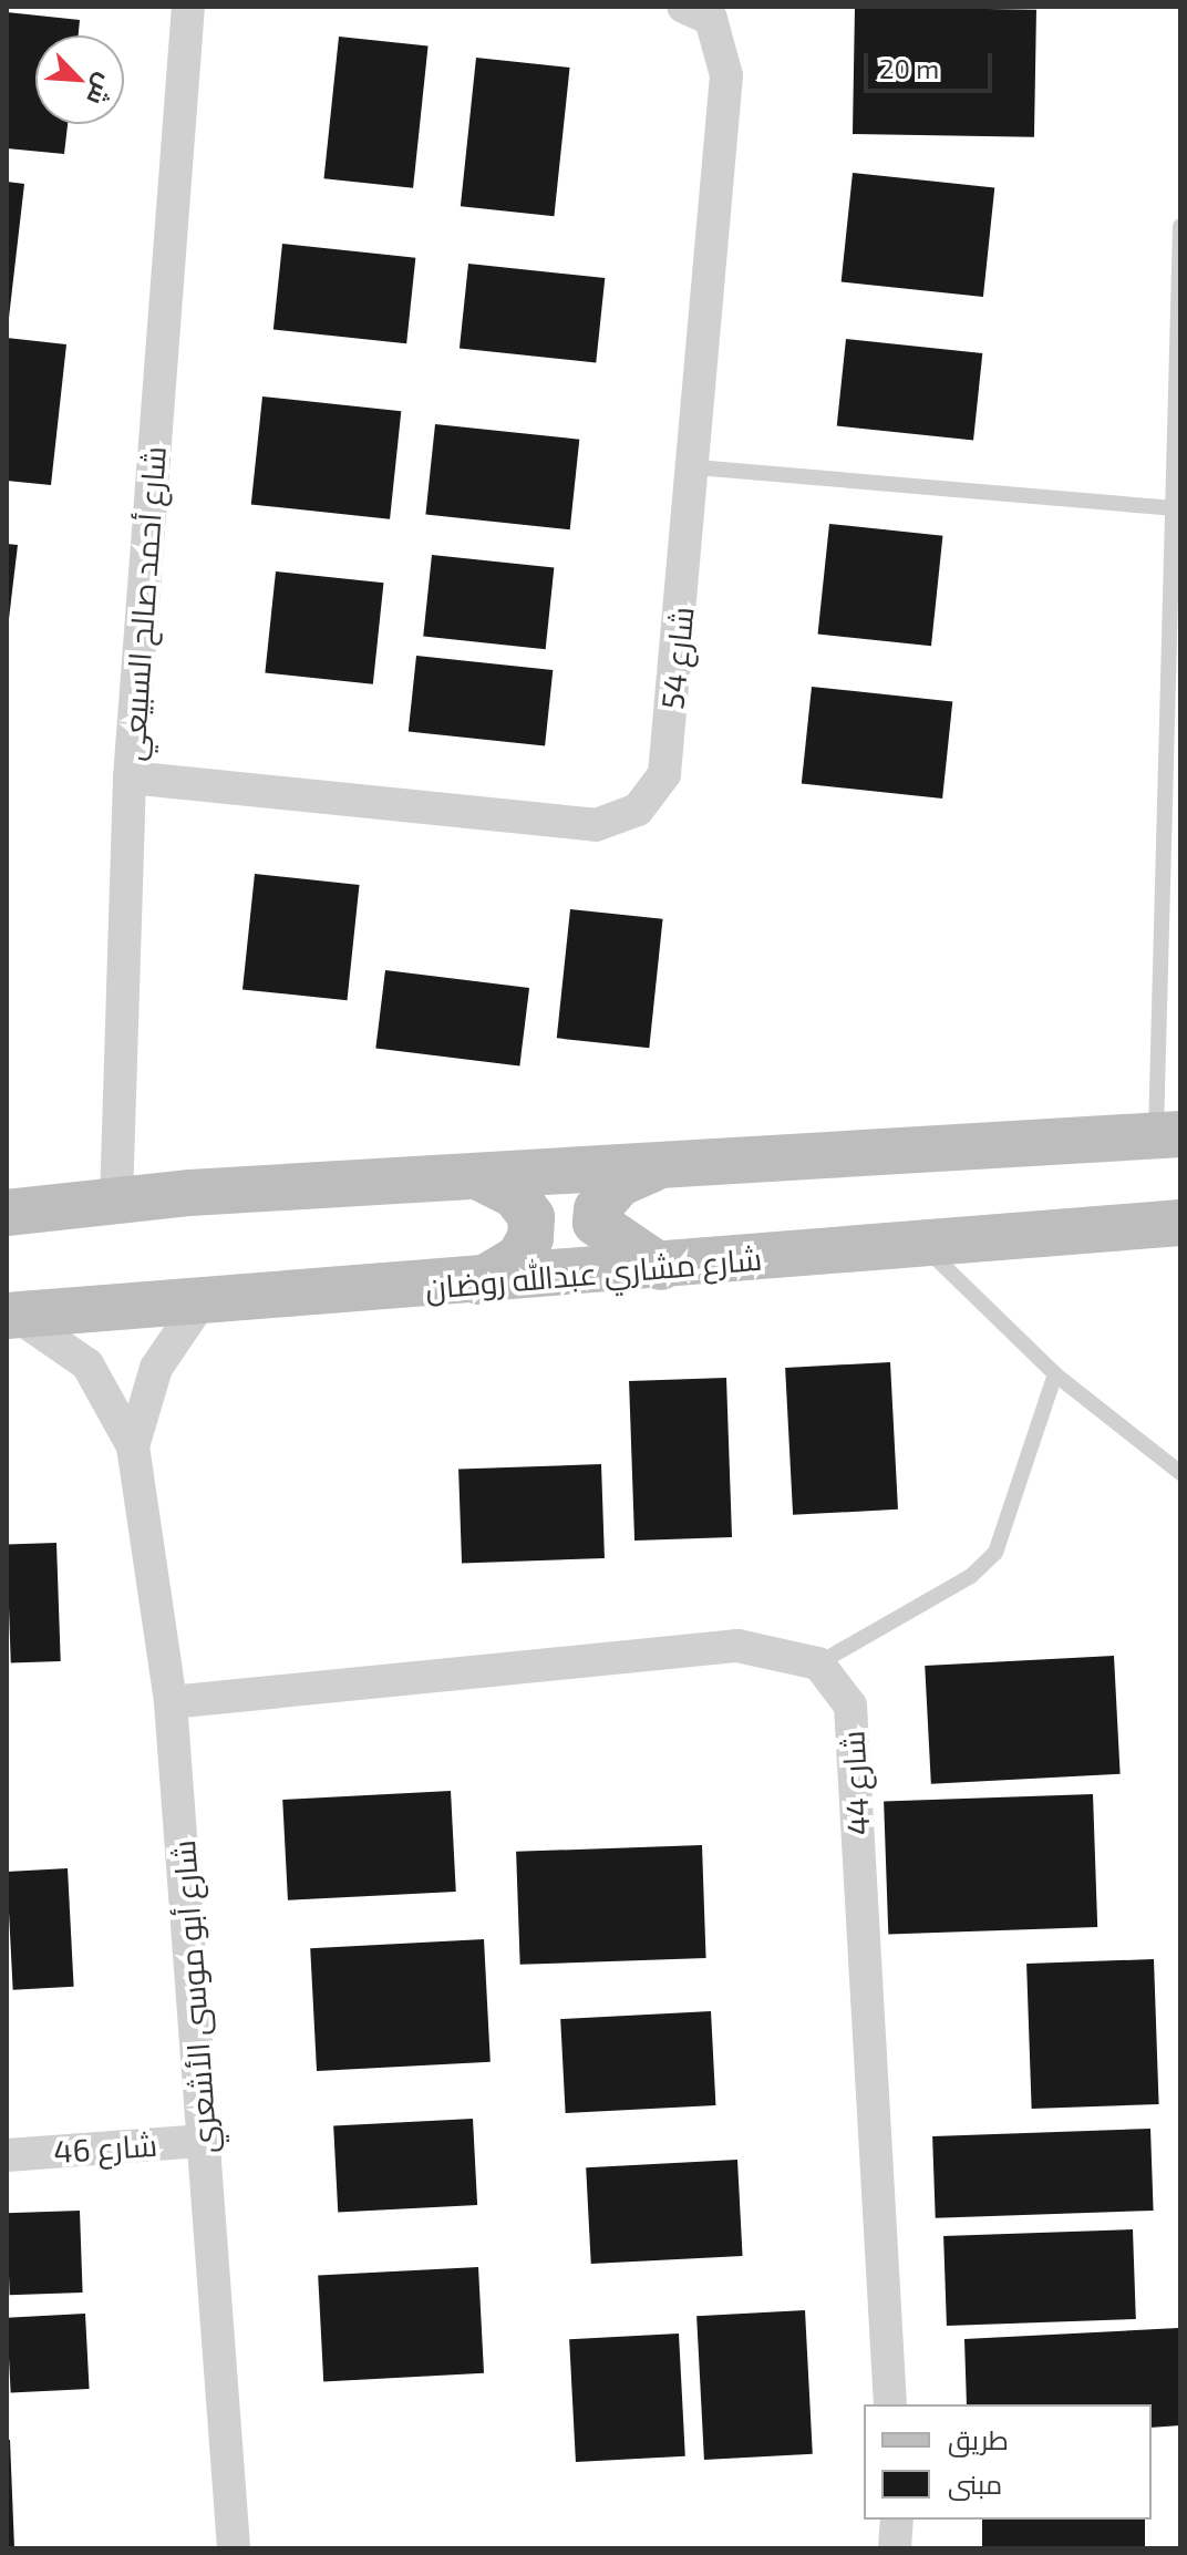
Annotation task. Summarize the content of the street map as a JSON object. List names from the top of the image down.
{
  "streets": {
    "street": [
      "شارع أحمد صالح السبيعي",
      "شارع 54",
      "شارع مشاري عبدالله روضان",
      "شارع 44",
      "شارع أبو موسى الأشعري",
      "شارع 46"
    ]
  },
  "crossings": [
    ["شارع أحمد صالح السبيعي", "شارع 54"],
    ["شارع مشاري عبدالله روضان", "شارع أبو موسى الأشعري"],
    ["شارع أبو موسى الأشعري", "شارع 46"]
  ],
  "legend": ["طريق", "مبنى"],
  "scale_bar": "20 m",
  "north": "bottom right"
}
